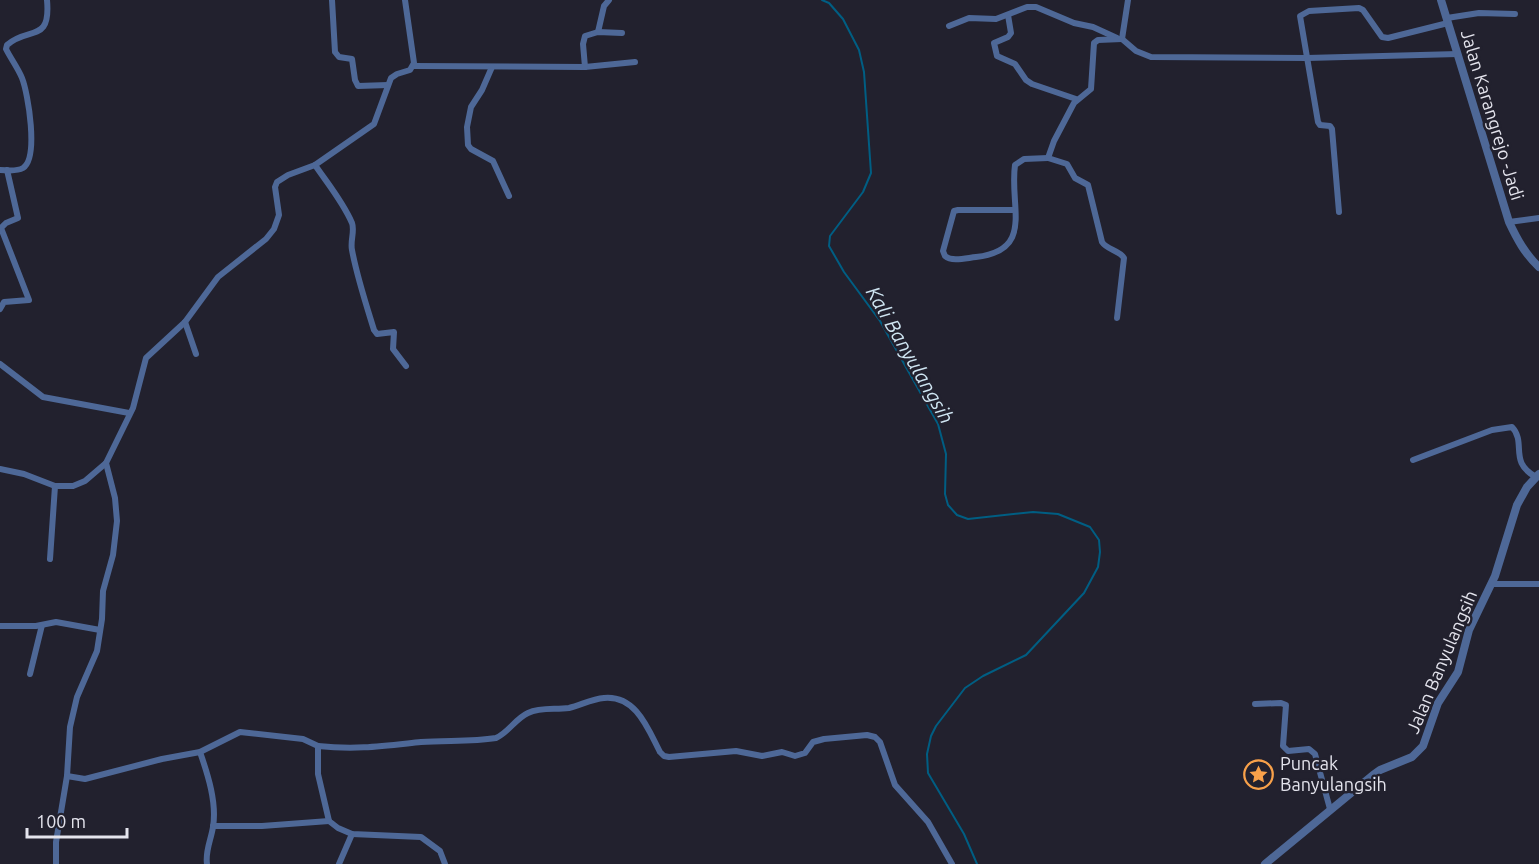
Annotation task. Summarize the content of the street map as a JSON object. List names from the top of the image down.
{
  "streets": {
    "street": ["Jalan Karangrejo -Jadi", "Jalan Banyulangsih"]
  },
  "water": ["Kali Banyulangsih"],
  "places": {
    "place": ["Puncak Banyulangsih"]
  },
  "scale_bar": "100 m"
}
